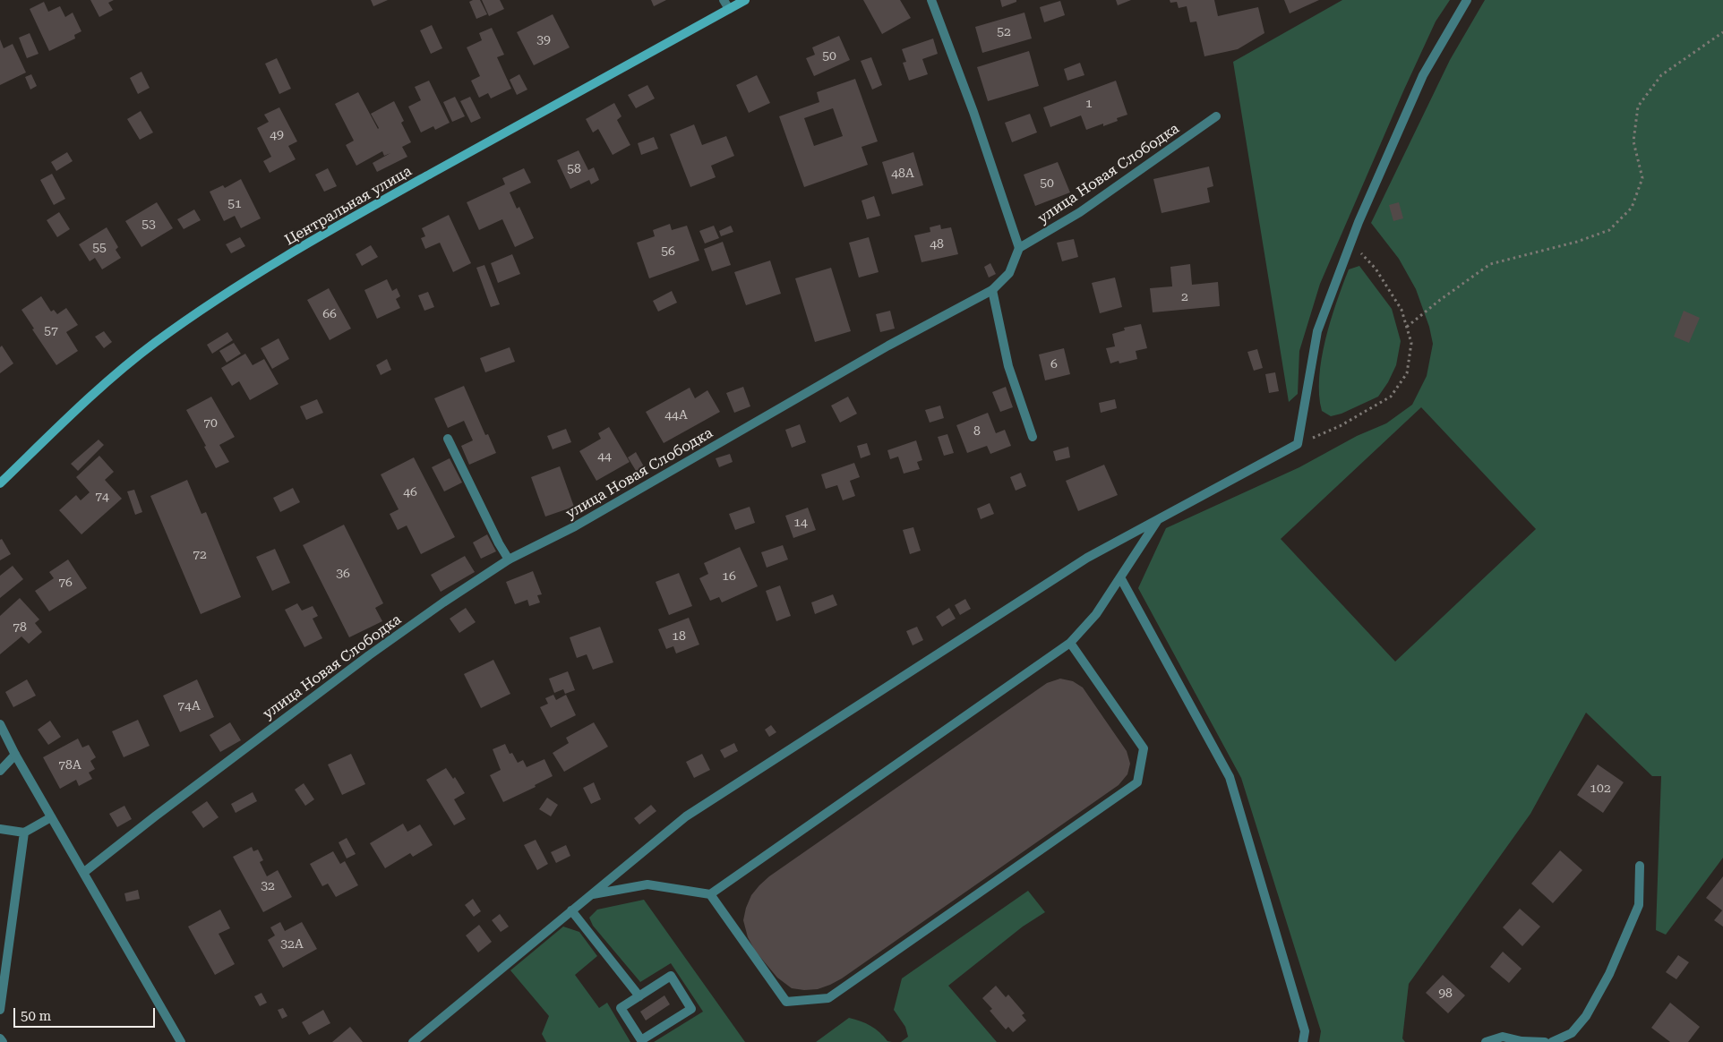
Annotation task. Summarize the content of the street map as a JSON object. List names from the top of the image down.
{
  "streets": {
    "main road": ["Центральная улица"],
    "street": ["улица Новая Слободка"]
  },
  "house_numbers": [
    "52",
    "39",
    "50",
    "1",
    "49",
    "58",
    "48А",
    "50",
    "51",
    "53",
    "48",
    "55",
    "56",
    "2",
    "66",
    "57",
    "6",
    "44А",
    "70",
    "8",
    "44",
    "46",
    "74",
    "14",
    "72",
    "36",
    "16",
    "76",
    "78",
    "18",
    "74А",
    "78А",
    "102",
    "32",
    "32А",
    "98"
  ],
  "scale_bar": "50 m"
}
